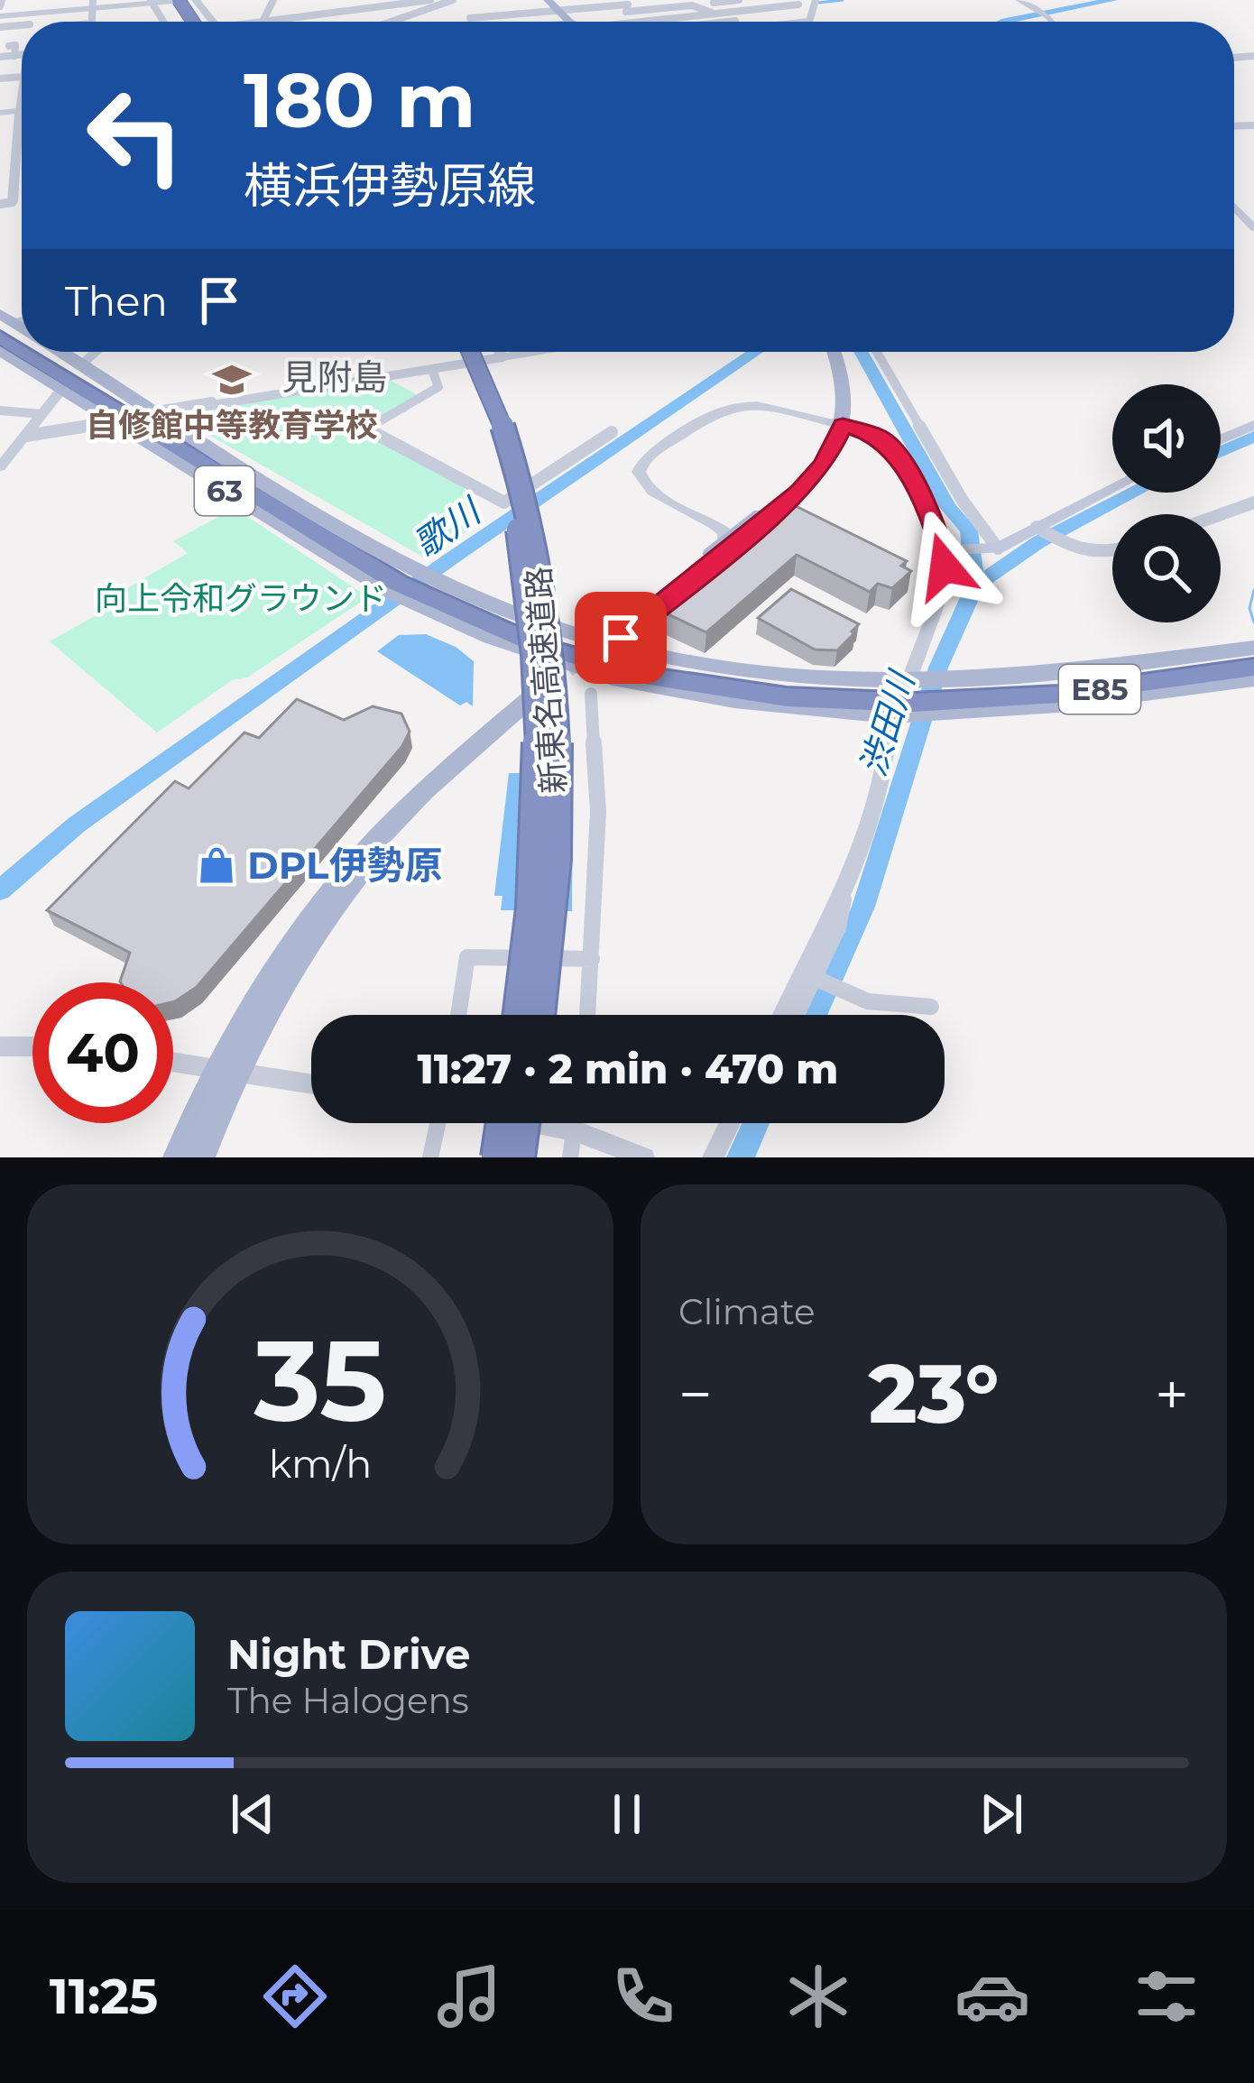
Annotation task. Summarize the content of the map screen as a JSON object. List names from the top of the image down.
{
  "streets": {
    "highway": ["新東名高速道路", "E85"],
    "main road": ["63"]
  },
  "crossings": [
    ["63", "E85"]
  ],
  "districts": ["見附島"],
  "water": ["歌川", "渋田川"],
  "parks": ["向上令和グラウンド"],
  "places": {
    "school or university": ["自修館中等教育学校"],
    "shop": ["DPL伊勢原"]
  },
  "page": {
    "turn": ["180 m", "横浜伊勢原線"],
    "then": "Then",
    "limit": "40",
    "trip": "11:27 · 2 min · 470 m",
    "tile": "Climate",
    "heat": ["−", "23°", "+"],
    "song": ["Night Drive", "The Halogens"],
    "tabs": "11:25",
    "gauge": ["35", "km/h"]
  }
}
